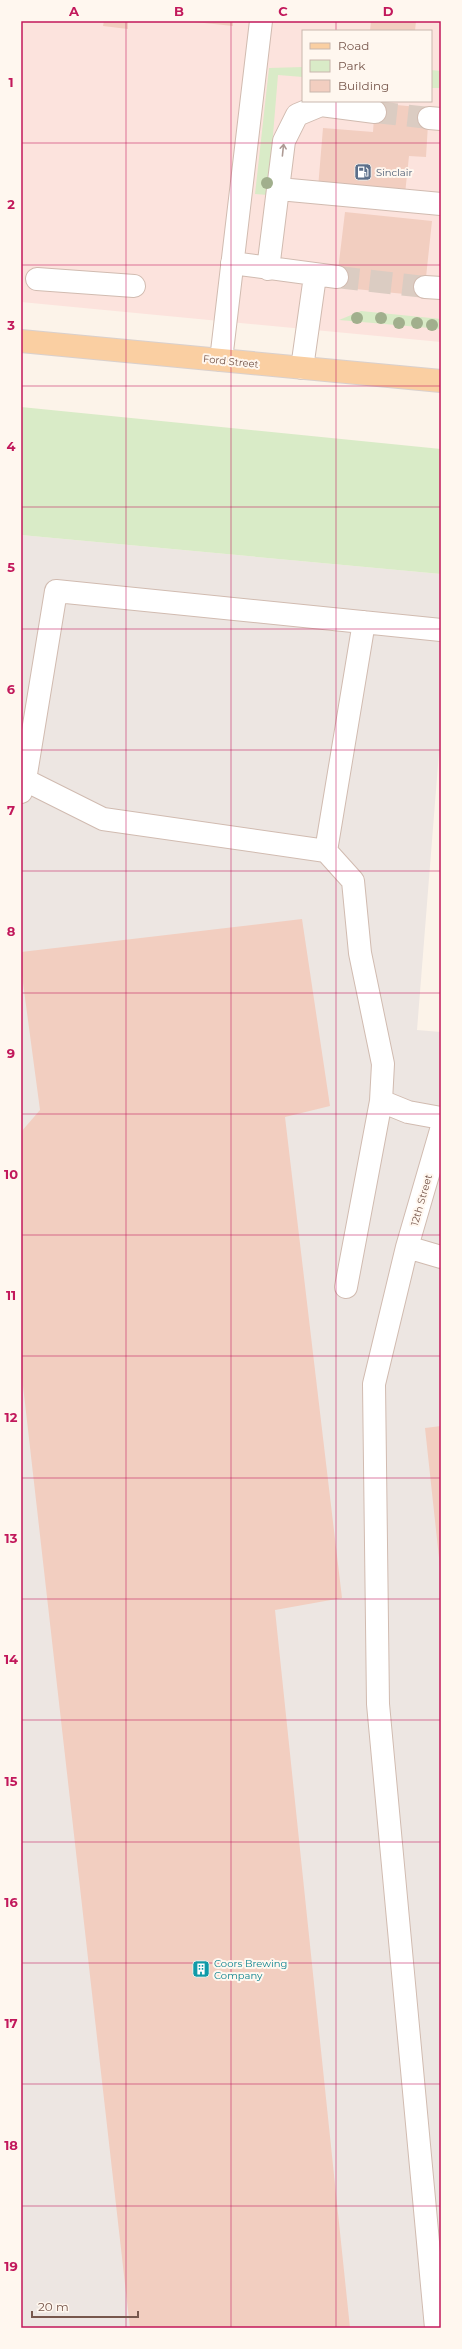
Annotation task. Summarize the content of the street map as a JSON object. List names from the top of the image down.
{
  "streets": {
    "main road": ["Ford Street"],
    "street": ["12th Street"]
  },
  "places": {
    "fuel station": ["Sinclair"],
    "building": ["Coors Brewing Company"]
  },
  "legend": ["Road", "Park", "Building"],
  "scale_bar": "20 m",
  "grid": {
    "columns": [
      "A",
      "B",
      "C",
      "D"
    ],
    "rows": [
      "1",
      "2",
      "3",
      "4",
      "5",
      "6",
      "7",
      "8",
      "9",
      "10",
      "11",
      "12",
      "13",
      "14",
      "15",
      "16",
      "17",
      "18",
      "19"
    ]
  }
}
